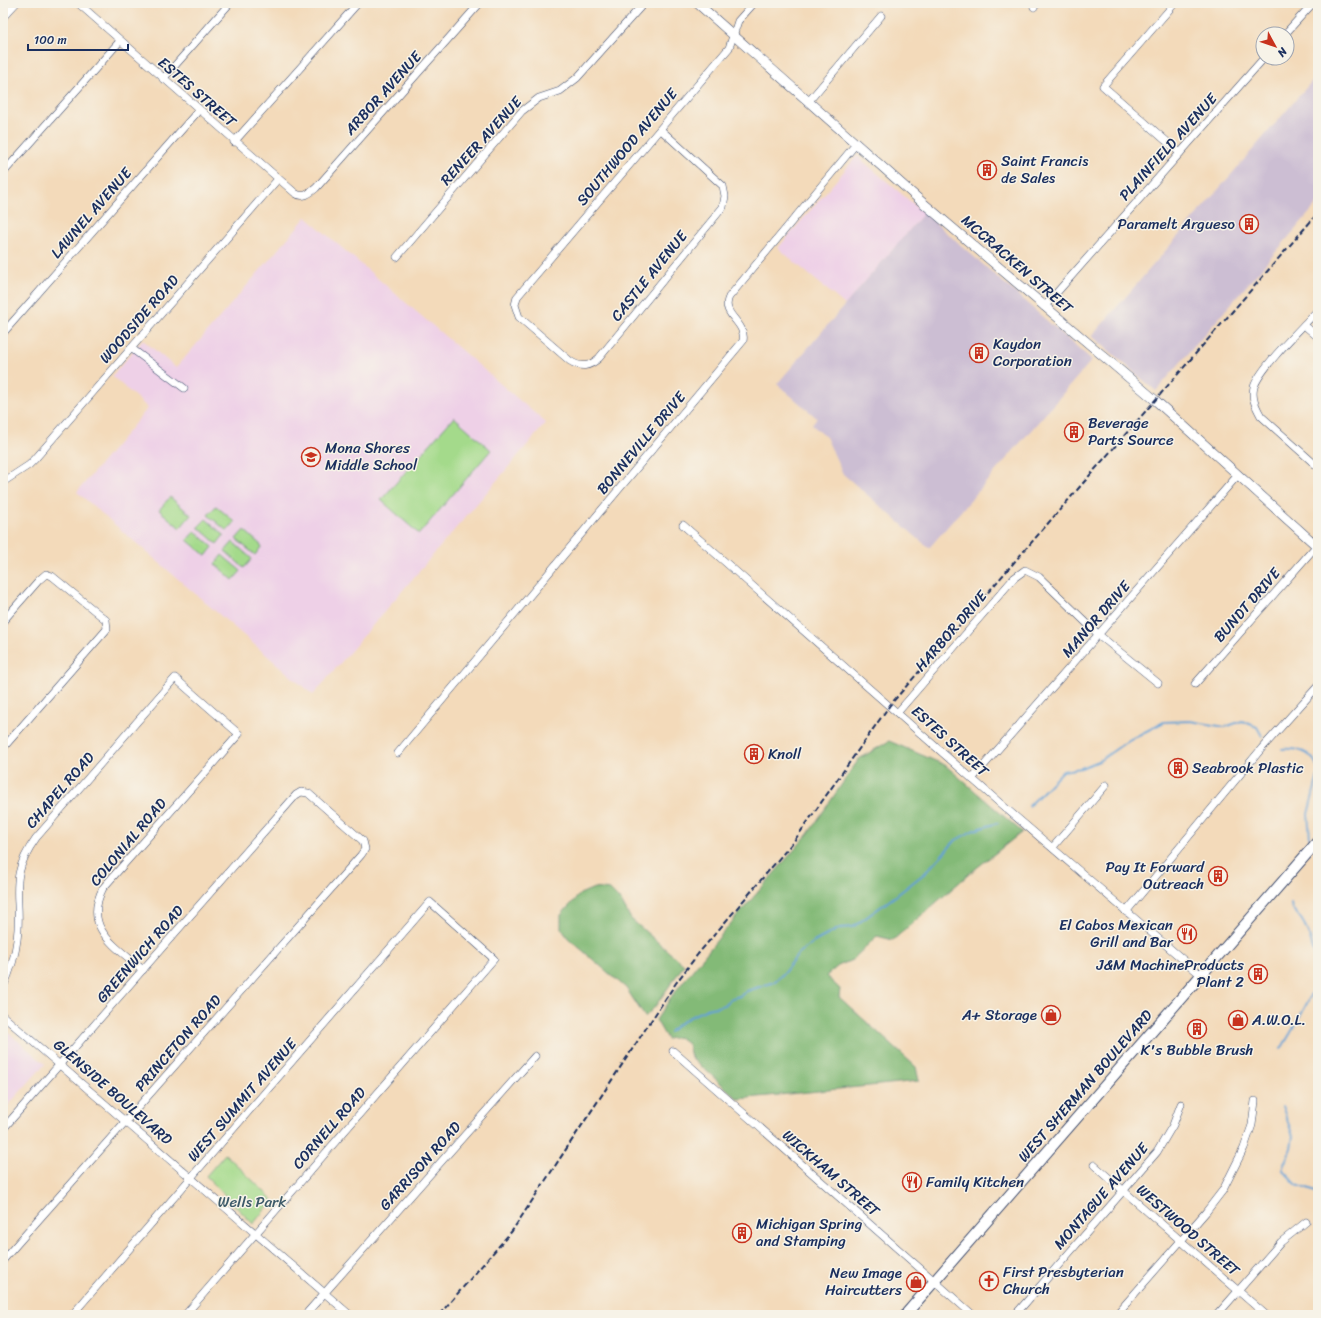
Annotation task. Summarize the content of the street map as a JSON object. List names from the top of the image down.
{
  "streets": {
    "main road": ["WEST SHERMAN BOULEVARD"],
    "street": [
      "ESTES STREET",
      "ARBOR AVENUE",
      "RENEER AVENUE",
      "SOUTHWOOD AVENUE",
      "PLAINFIELD AVENUE",
      "LAWNEL AVENUE",
      "MCCRACKEN STREET",
      "CASTLE AVENUE",
      "WOODSIDE ROAD",
      "BONNEVILLE DRIVE",
      "BUNDT DRIVE",
      "MANOR DRIVE",
      "HARBOR DRIVE",
      "CHAPEL ROAD",
      "COLONIAL ROAD",
      "GREENWICH ROAD",
      "PRINCETON ROAD",
      "GLENSIDE BOULEVARD",
      "WEST SUMMIT AVENUE",
      "CORNELL ROAD",
      "GARRISON ROAD",
      "WICKHAM STREET",
      "MONTAGUE AVENUE",
      "WESTWOOD STREET"
    ]
  },
  "crossings": [
    ["ESTES STREET", "ARBOR AVENUE"],
    ["ESTES STREET", "LAWNEL AVENUE"],
    ["ESTES STREET", "WOODSIDE ROAD"],
    ["ESTES STREET", "MANOR DRIVE"],
    ["ESTES STREET", "HARBOR DRIVE"],
    ["ESTES STREET", "WEST SHERMAN BOULEVARD"],
    ["SOUTHWOOD AVENUE", "MCCRACKEN STREET"],
    ["SOUTHWOOD AVENUE", "CASTLE AVENUE"],
    ["PLAINFIELD AVENUE", "MCCRACKEN STREET"],
    ["MCCRACKEN STREET", "BONNEVILLE DRIVE"],
    ["MCCRACKEN STREET", "BUNDT DRIVE"],
    ["MCCRACKEN STREET", "MANOR DRIVE"],
    ["MANOR DRIVE", "HARBOR DRIVE"],
    ["CHAPEL ROAD", "COLONIAL ROAD"],
    ["COLONIAL ROAD", "GREENWICH ROAD"],
    ["GREENWICH ROAD", "PRINCETON ROAD"],
    ["GREENWICH ROAD", "GLENSIDE BOULEVARD"],
    ["PRINCETON ROAD", "GLENSIDE BOULEVARD"],
    ["WEST SHERMAN BOULEVARD", "WICKHAM STREET"],
    ["GLENSIDE BOULEVARD", "WEST SUMMIT AVENUE"],
    ["GLENSIDE BOULEVARD", "CORNELL ROAD"],
    ["GLENSIDE BOULEVARD", "GARRISON ROAD"],
    ["WEST SUMMIT AVENUE", "CORNELL ROAD"],
    ["MONTAGUE AVENUE", "WESTWOOD STREET"]
  ],
  "parks": ["Wells Park"],
  "places": {
    "building": [
      "Saint Francis de Sales",
      "Paramelt Argueso",
      "Kaydon Corporation",
      "Beverage Parts Source",
      "Knoll",
      "Seabrook Plastic",
      "Pay It Forward Outreach",
      "J&M MachineProducts Plant 2",
      "K's Bubble Brush",
      "Michigan Spring and Stamping"
    ],
    "school or university": ["Mona Shores Middle School"],
    "restaurant": ["El Cabos Mexican Grill and Bar", "Family Kitchen"],
    "shop": ["A+ Storage", "A.W.O.L.", "New Image Haircutters"],
    "church": ["First Presbyterian Church"]
  },
  "scale_bar": "100 m",
  "north": "bottom right"
}
